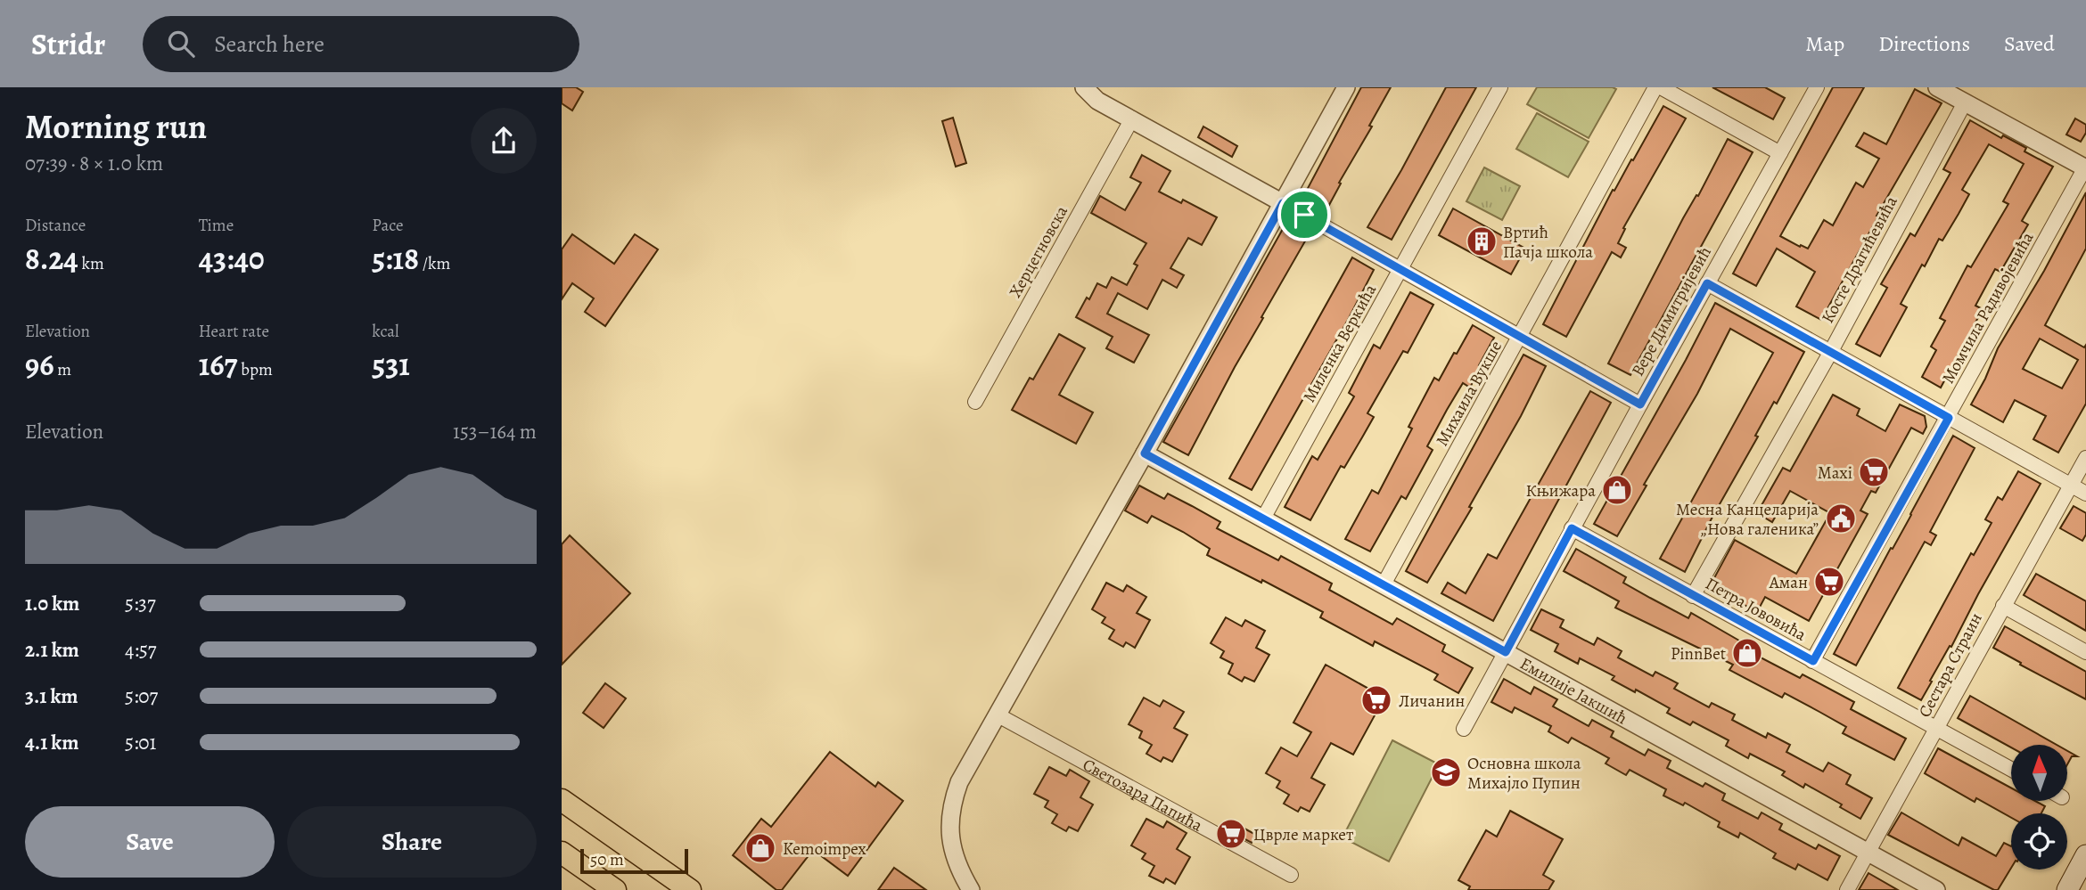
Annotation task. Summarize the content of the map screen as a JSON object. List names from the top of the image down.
{
  "streets": {
    "street": [
      "Херцегновска",
      "Косте Драгићевића",
      "Момчила Радивојевића",
      "Вере Димитријевић",
      "Миленка Веркића",
      "Михаила Вукше",
      "Петра Јововића",
      "Сестара Страин",
      "Емилије Јакшић",
      "Светозара Папића"
    ]
  },
  "crossings": [
    ["Косте Драгићевића", "Петра Јововића"],
    ["Момчила Радивојевића", "Петра Јововића"],
    ["Вере Димитријевић", "Петра Јововића"],
    ["Вере Димитријевић", "Емилије Јакшић"],
    ["Миленка Веркића", "Емилије Јакшић"],
    ["Михаила Вукше", "Емилије Јакшић"],
    ["Петра Јововића", "Сестара Страин"],
    ["Сестара Страин", "Емилије Јакшић"]
  ],
  "places": {
    "building": ["Вртић Пачја школа"],
    "supermarket": [
      "Maxi",
      "Аман",
      "Личанин",
      "Цврле маркет"
    ],
    "shop": ["Књижара", "PinnBet", "Kemoimpex"],
    "public building": ["Месна Канцеларија „Нова галеника”"],
    "school or university": ["Основна школа Михајло Пупин"]
  },
  "scale_bar": "50 m",
  "north": "top",
  "page": {
    "header": "Stridr",
    "search": "Search here",
    "nav": ["Map", "Directions", "Saved"],
    "heading": ["Morning run", "07:39 · 8 × 1.0 km"],
    "stats": [
      ["Distance", "8.24 km"],
      ["Time", "43:40"],
      ["Pace", "5:18 /km"],
      ["Elevation", "96 m"],
      ["Heart rate", "167 bpm"],
      ["kcal", "531"]
    ],
    "chart": ["Elevation", "153–164 m"],
    "list": [
      {
        "name": "1.0 km",
        "note": "5:37"
      },
      {
        "name": "2.1 km",
        "note": "4:57"
      },
      {
        "name": "3.1 km",
        "note": "5:07"
      },
      {
        "name": "4.1 km",
        "note": "5:01"
      }
    ],
    "buttons": ["Save", "Share"],
    "scale": "50 m"
  }
}
